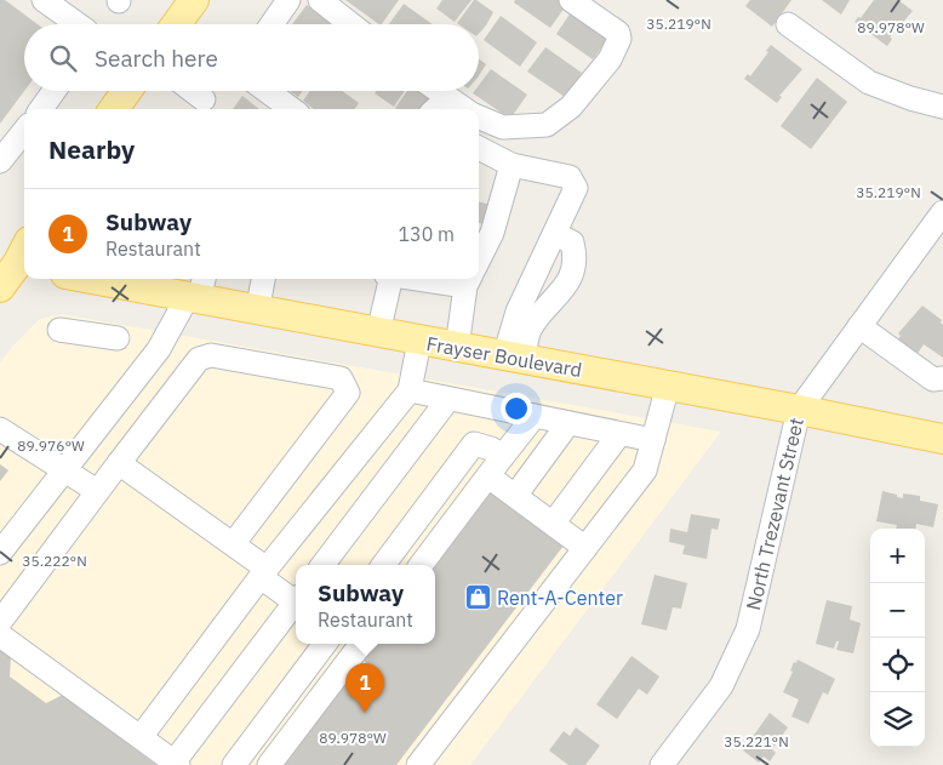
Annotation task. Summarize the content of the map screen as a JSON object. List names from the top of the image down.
{
  "streets": {
    "main road": ["Frayser Boulevard"],
    "street": ["North Trezevant Street"]
  },
  "crossings": [
    ["Frayser Boulevard", "North Trezevant Street"]
  ],
  "places": {
    "shop": ["Rent-A-Center"]
  },
  "page": {
    "search": "Search here",
    "heading": "Nearby",
    "list": [
      {
        "mark": "1",
        "name": "Subway",
        "note": "Restaurant",
        "value": "130 m"
      }
    ],
    "map_buttons": ["+", "−"],
    "popup": ["Subway", "Restaurant"],
    "pins": "1"
  },
  "coordinates": [
    "35.219°N",
    "89.978°W",
    "89.976°W",
    "35.222°N",
    "35.221°N"
  ]
}
